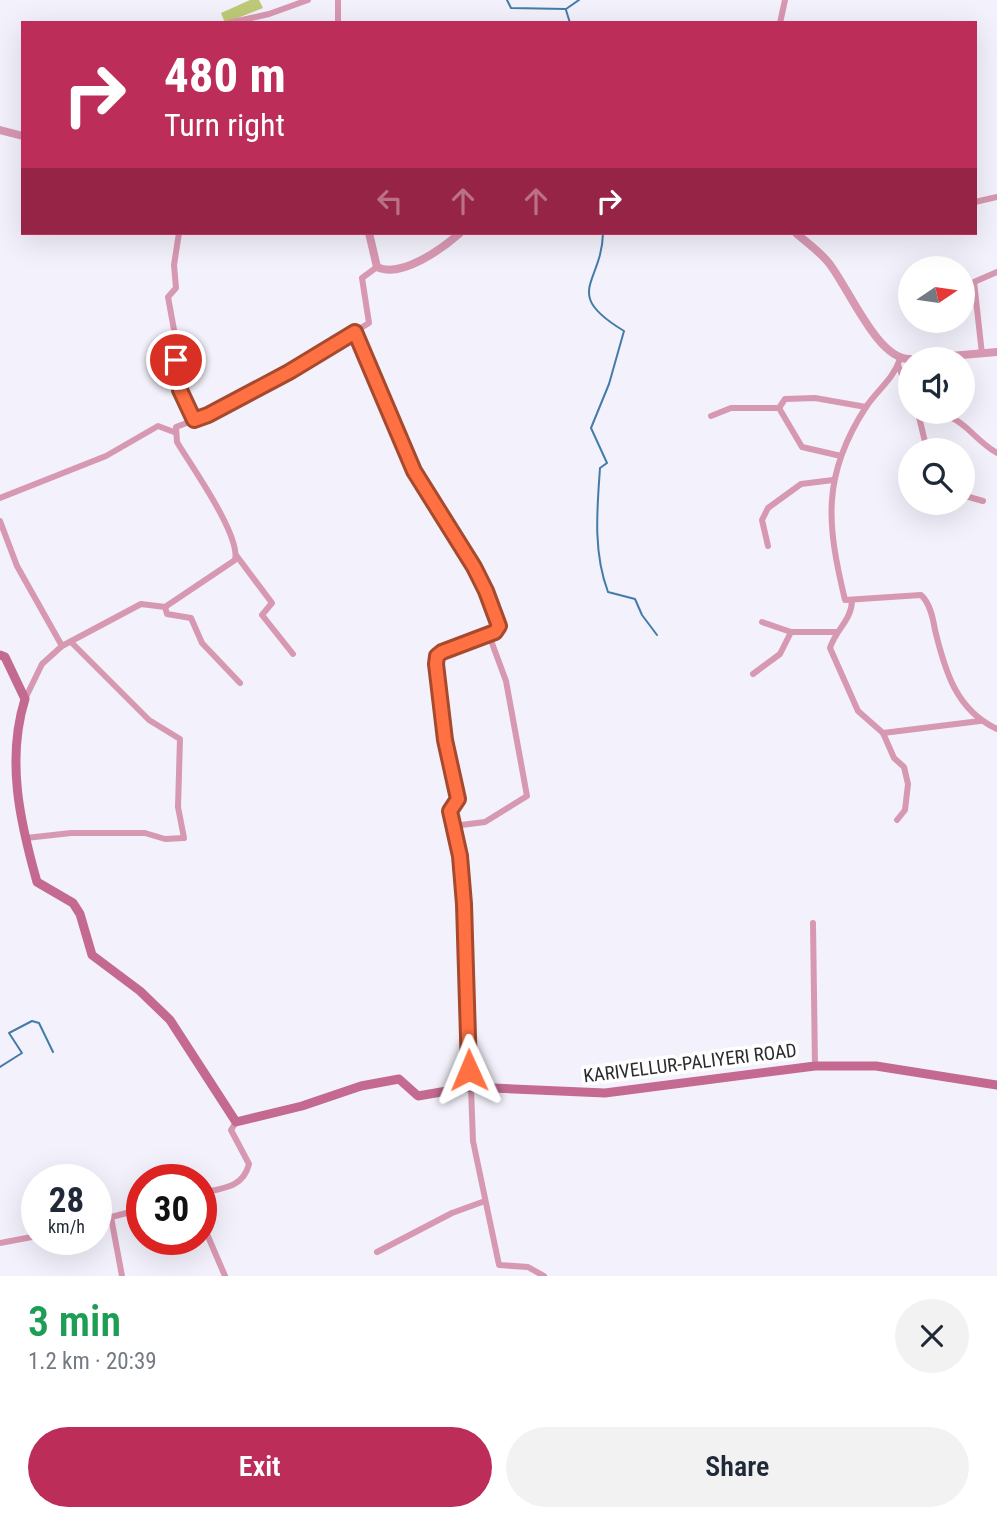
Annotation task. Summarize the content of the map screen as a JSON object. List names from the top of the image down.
{
  "streets": {
    "main road": ["KARIVELLUR-PALIYERI ROAD"]
  },
  "north": "right",
  "page": {
    "turn": ["480 m", "Turn right"],
    "speed": "28 km/h",
    "limit": "30",
    "heading": ["3 min", "1.2 km · 20:39"],
    "buttons": ["Exit", "Share"]
  }
}
